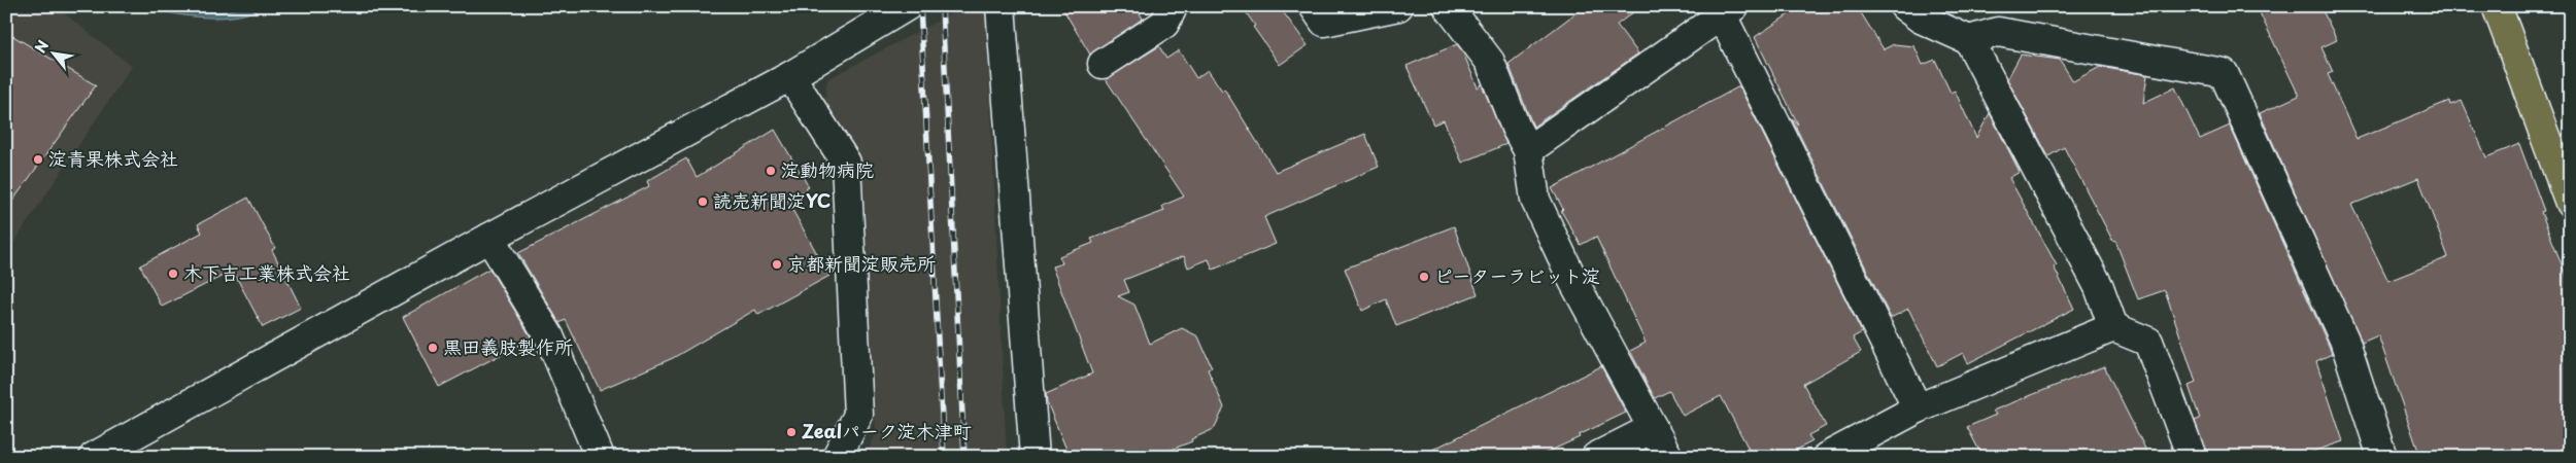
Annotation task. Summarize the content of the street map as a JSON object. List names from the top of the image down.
{
  "places": [
    "淀青果株式会社",
    "淀動物病院",
    "読売新聞淀YC",
    "京都新聞淀販売所",
    "木下吉工業株式会社",
    "ピーターラビット淀",
    "黒田義肢製作所",
    "Zealパーク淀木津町"
  ],
  "north": "top left"
}
